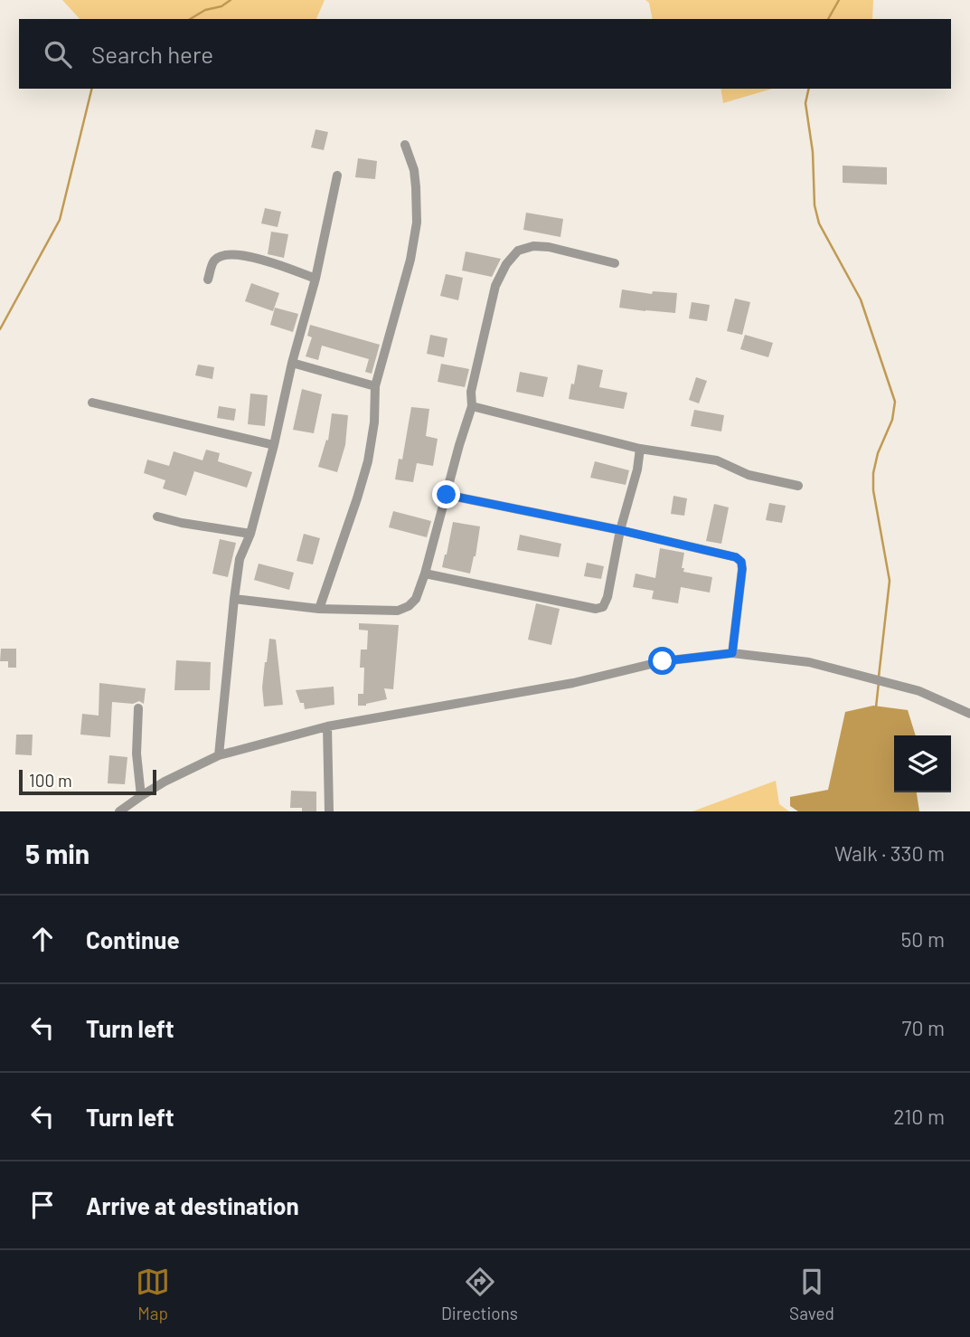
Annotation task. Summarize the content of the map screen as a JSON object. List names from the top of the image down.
{
  "scale_bar": "100 m",
  "page": {
    "search": "Search here",
    "scale": "100 m",
    "heading": ["5 min", "Walk · 330 m"],
    "list": [
      ["Continue", "50 m"],
      ["Turn left", "70 m"],
      ["Turn left", "210 m"],
      "Arrive at destination"
    ],
    "nav": ["Map", "Directions", "Saved"]
  }
}
